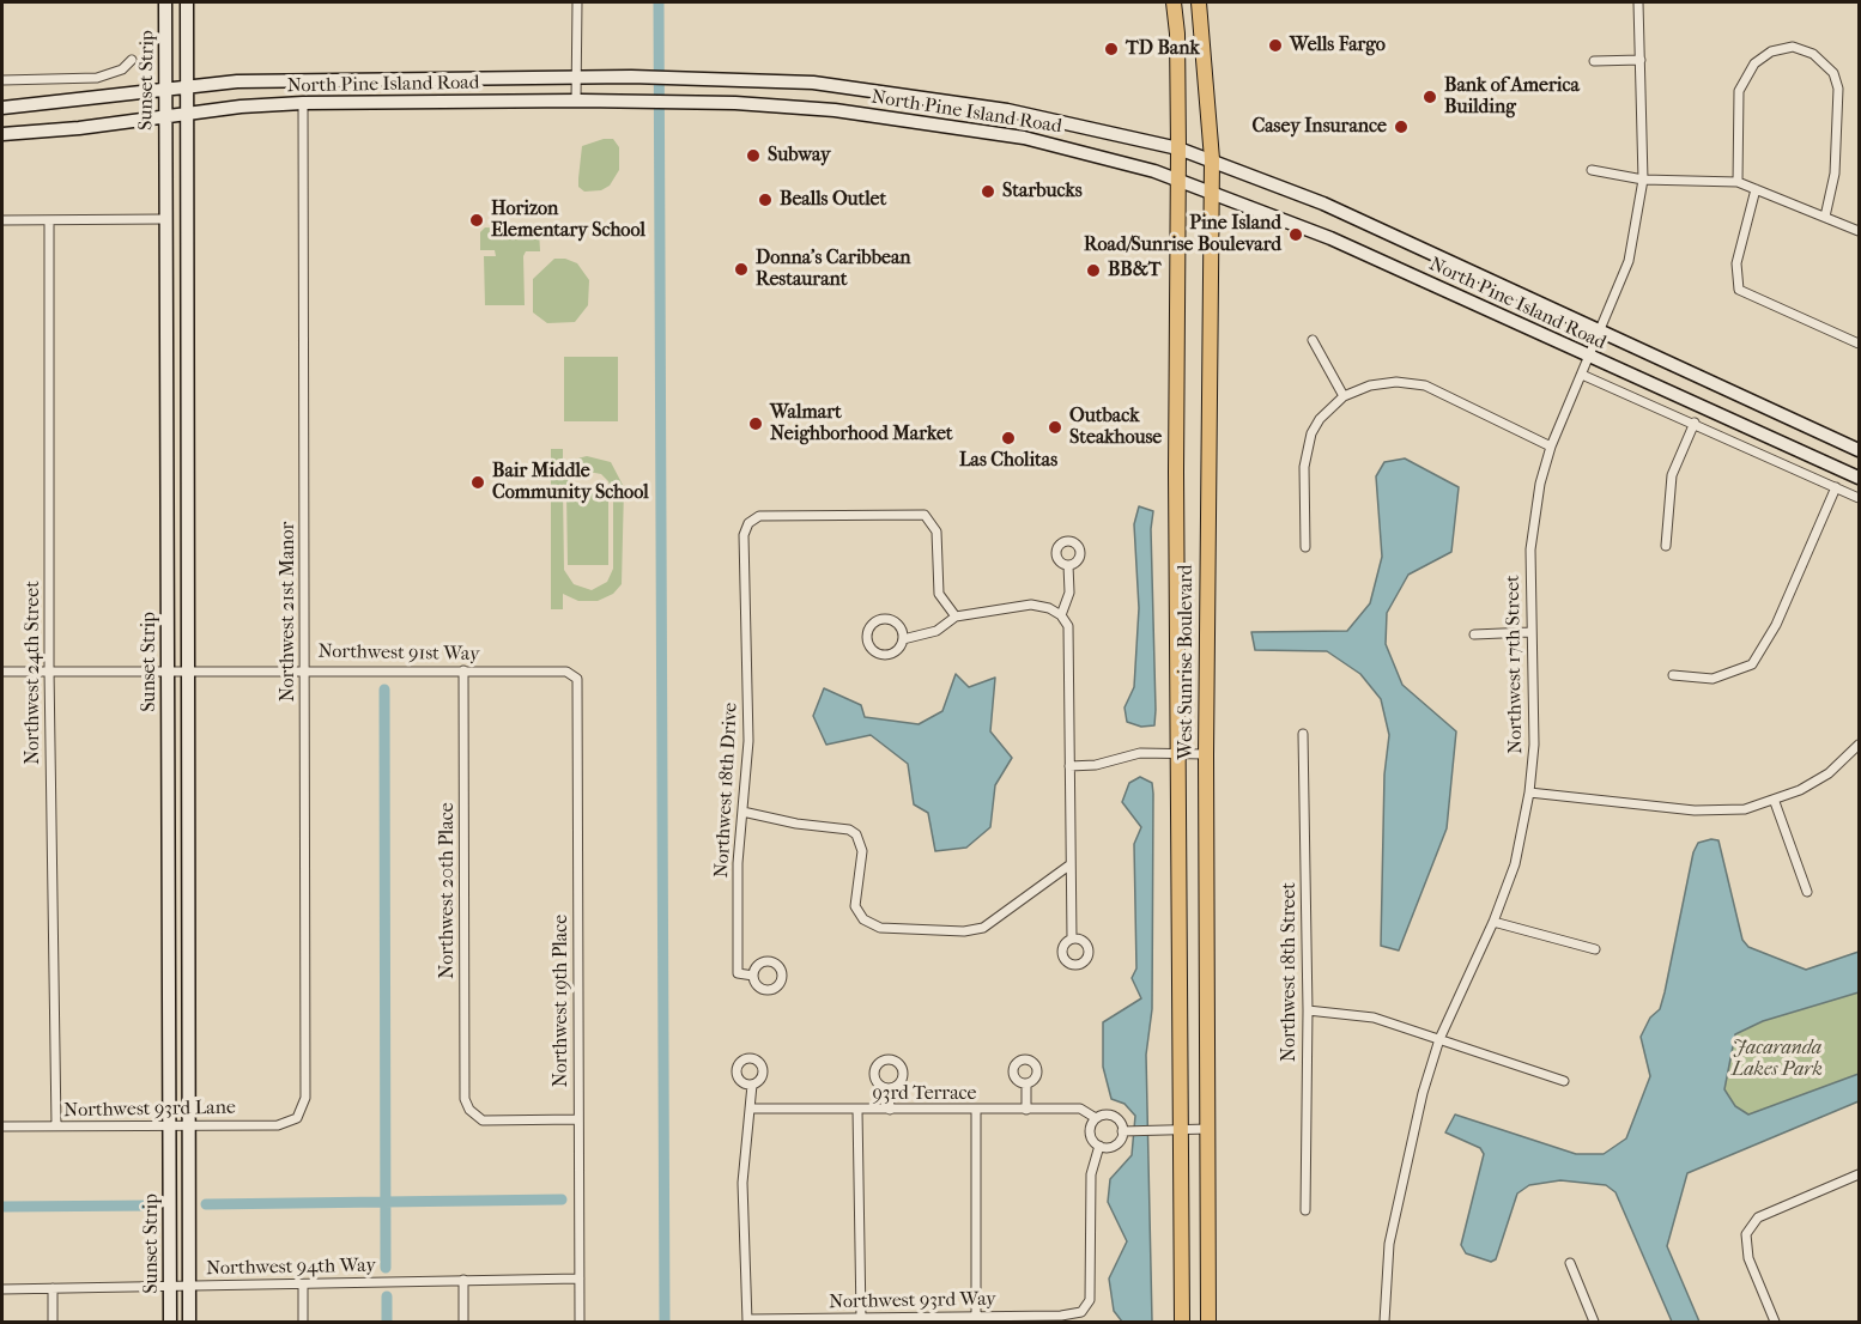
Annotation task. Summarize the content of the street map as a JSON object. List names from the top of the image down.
{
  "streets": {
    "highway": ["West Sunrise Boulevard"],
    "main road": ["Sunset Strip", "North Pine Island Road"],
    "street": [
      "Northwest 21st Manor",
      "Northwest 91st Way",
      "Northwest 17th Street",
      "Northwest 24th Street",
      "Northwest 18th Drive",
      "Northwest 20th Place",
      "Northwest 18th Street",
      "Northwest 19th Place",
      "93rd Terrace",
      "Northwest 93rd Lane",
      "Northwest 94th Way",
      "Northwest 93rd Way"
    ]
  },
  "crossings": [
    ["Sunset Strip", "North Pine Island Road"],
    ["Sunset Strip", "Northwest 91st Way"],
    ["Sunset Strip", "Northwest 93rd Lane"],
    ["Sunset Strip", "Northwest 94th Way"],
    ["North Pine Island Road", "Northwest 21st Manor"],
    ["North Pine Island Road", "West Sunrise Boulevard"],
    ["North Pine Island Road", "Northwest 17th Street"],
    ["Northwest 21st Manor", "Northwest 91st Way"],
    ["Northwest 21st Manor", "Northwest 93rd Lane"],
    ["Northwest 91st Way", "Northwest 24th Street"],
    ["Northwest 91st Way", "Northwest 20th Place"],
    ["Northwest 91st Way", "Northwest 19th Place"],
    ["Northwest 24th Street", "Northwest 93rd Lane"],
    ["Northwest 20th Place", "Northwest 19th Place"],
    ["Northwest 19th Place", "Northwest 94th Way"],
    ["93rd Terrace", "Northwest 93rd Way"]
  ],
  "parks": ["Jacaranda Lakes Park"],
  "places": [
    "Wells Fargo",
    "TD Bank",
    "Bank of America Building",
    "Casey Insurance",
    "Subway",
    "Starbucks",
    "Bealls Outlet",
    "Horizon Elementary School",
    "Pine Island Road/Sunrise Boulevard",
    "Donna's Caribbean Restaurant",
    "BB&T",
    "Walmart Neighborhood Market",
    "Outback Steakhouse",
    "Las Cholitas",
    "Bair Middle Community School"
  ]
}
